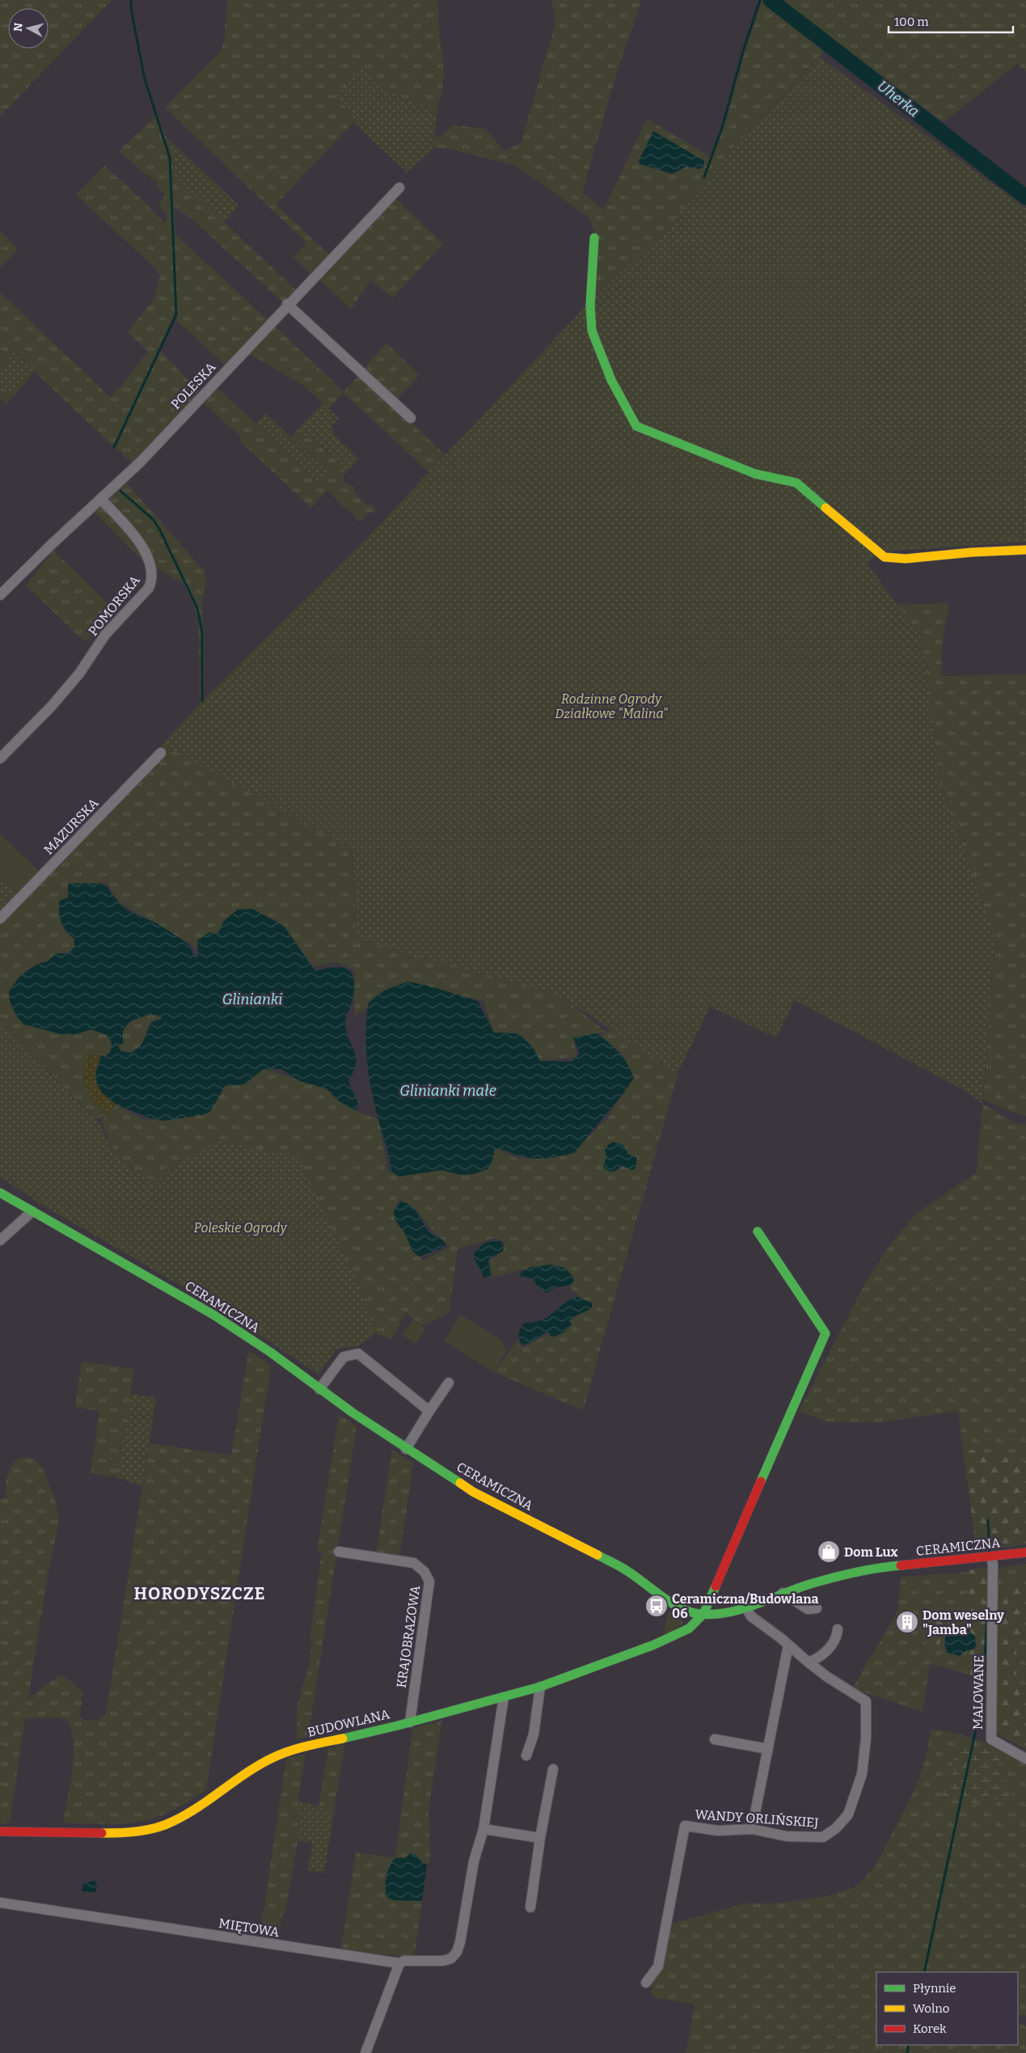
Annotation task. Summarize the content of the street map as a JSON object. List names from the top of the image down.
{
  "streets": {
    "street": [
      "POLESKA",
      "POMORSKA",
      "MAZURSKA",
      "CERAMICZNA",
      "KRAJOBRAZOWA",
      "MALOWANE",
      "BUDOWLANA",
      "WANDY ORLIŃSKIEJ",
      "MIĘTOWA"
    ]
  },
  "crossings": [
    ["POLESKA", "POMORSKA"],
    ["CERAMICZNA", "MALOWANE"],
    ["CERAMICZNA", "BUDOWLANA"],
    ["KRAJOBRAZOWA", "BUDOWLANA"],
    ["BUDOWLANA", "MIĘTOWA"]
  ],
  "districts": ["HORODYSZCZE"],
  "water": ["Uherka", "Glinianki", "Glinianki małe"],
  "parks": ["Rodzinne Ogrody Działkowe \"Malina\"", "Poleskie Ogrody"],
  "places": {
    "shop": ["Dom Lux"],
    "bus stop": ["Ceramiczna/Budowlana 06"],
    "building": ["Dom weselny \"Jamba\""]
  },
  "legend": ["Płynnie", "Wolno", "Korek"],
  "scale_bar": "100 m",
  "north": "left"
}
